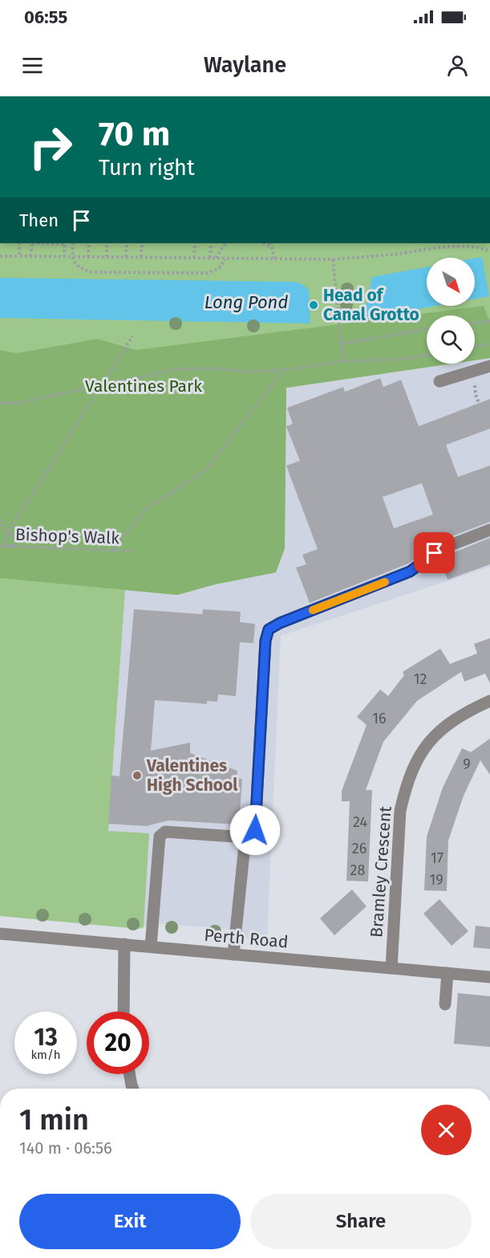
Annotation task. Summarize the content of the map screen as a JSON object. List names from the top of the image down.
{
  "streets": {
    "street": ["Bramley Crescent", "Perth Road"],
    "path": ["Bishop's Walk"]
  },
  "crossings": [
    ["Bramley Crescent", "Perth Road"]
  ],
  "water": ["Long Pond"],
  "parks": ["Valentines Park"],
  "places": ["Head of Canal Grotto", "Valentines High School"],
  "house_numbers": [
    "12",
    "16",
    "9",
    "24",
    "26",
    "17",
    "28",
    "19"
  ],
  "north": "bottom right",
  "page": {
    "status": "06:55",
    "header": "Waylane",
    "turn": ["70 m", "Turn right"],
    "then": "Then",
    "speed": "13 km/h",
    "limit": "20",
    "heading": ["1 min", "140 m · 06:56"],
    "buttons": ["Exit", "Share"]
  }
}
